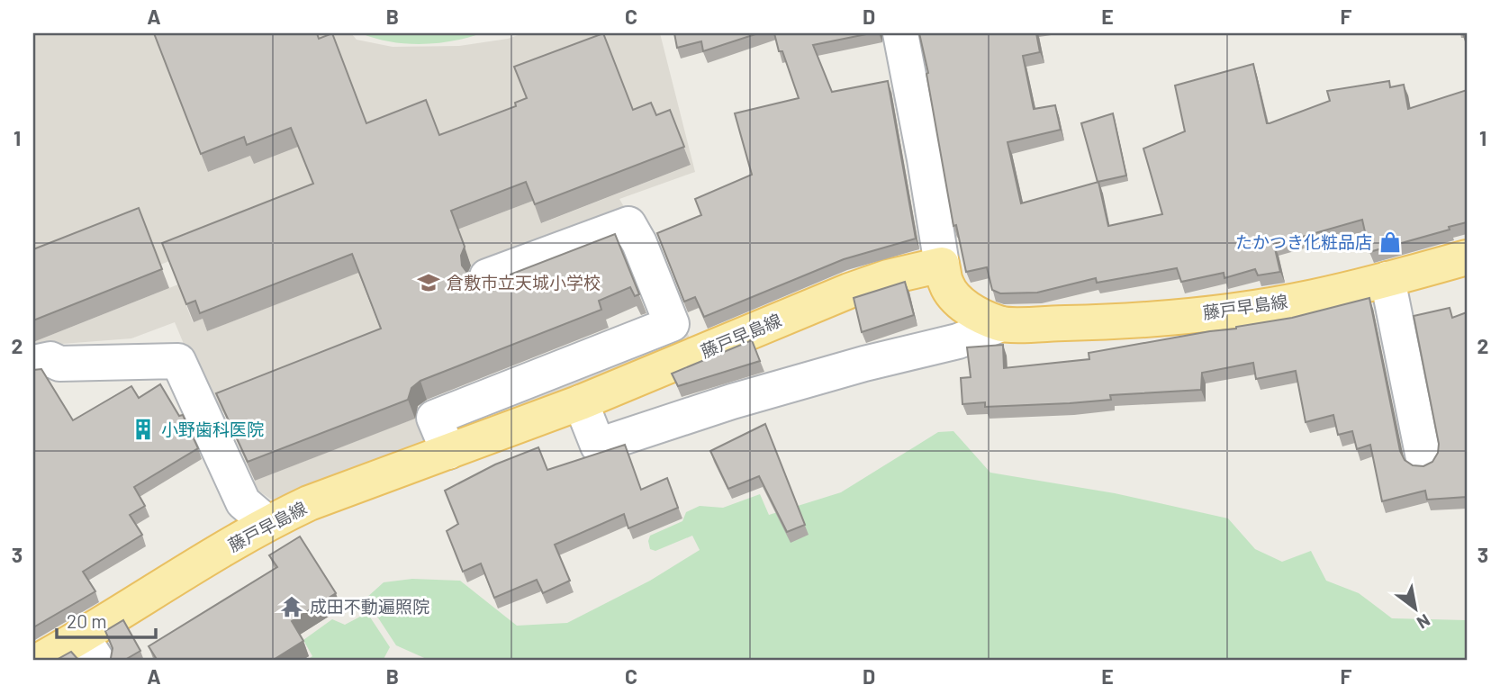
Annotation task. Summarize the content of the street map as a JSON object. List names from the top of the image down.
{
  "streets": {
    "main road": ["藤戸早島線"]
  },
  "places": {
    "shop": ["たかつき化粧品店"],
    "school or university": ["倉敷市立天城小学校"],
    "building": ["小野歯科医院"],
    "temple": ["成田不動遍照院"]
  },
  "scale_bar": "20 m",
  "north": "bottom right",
  "grid": {
    "columns": [
      "A",
      "B",
      "C",
      "D",
      "E",
      "F"
    ],
    "rows": ["1", "2", "3"]
  }
}
